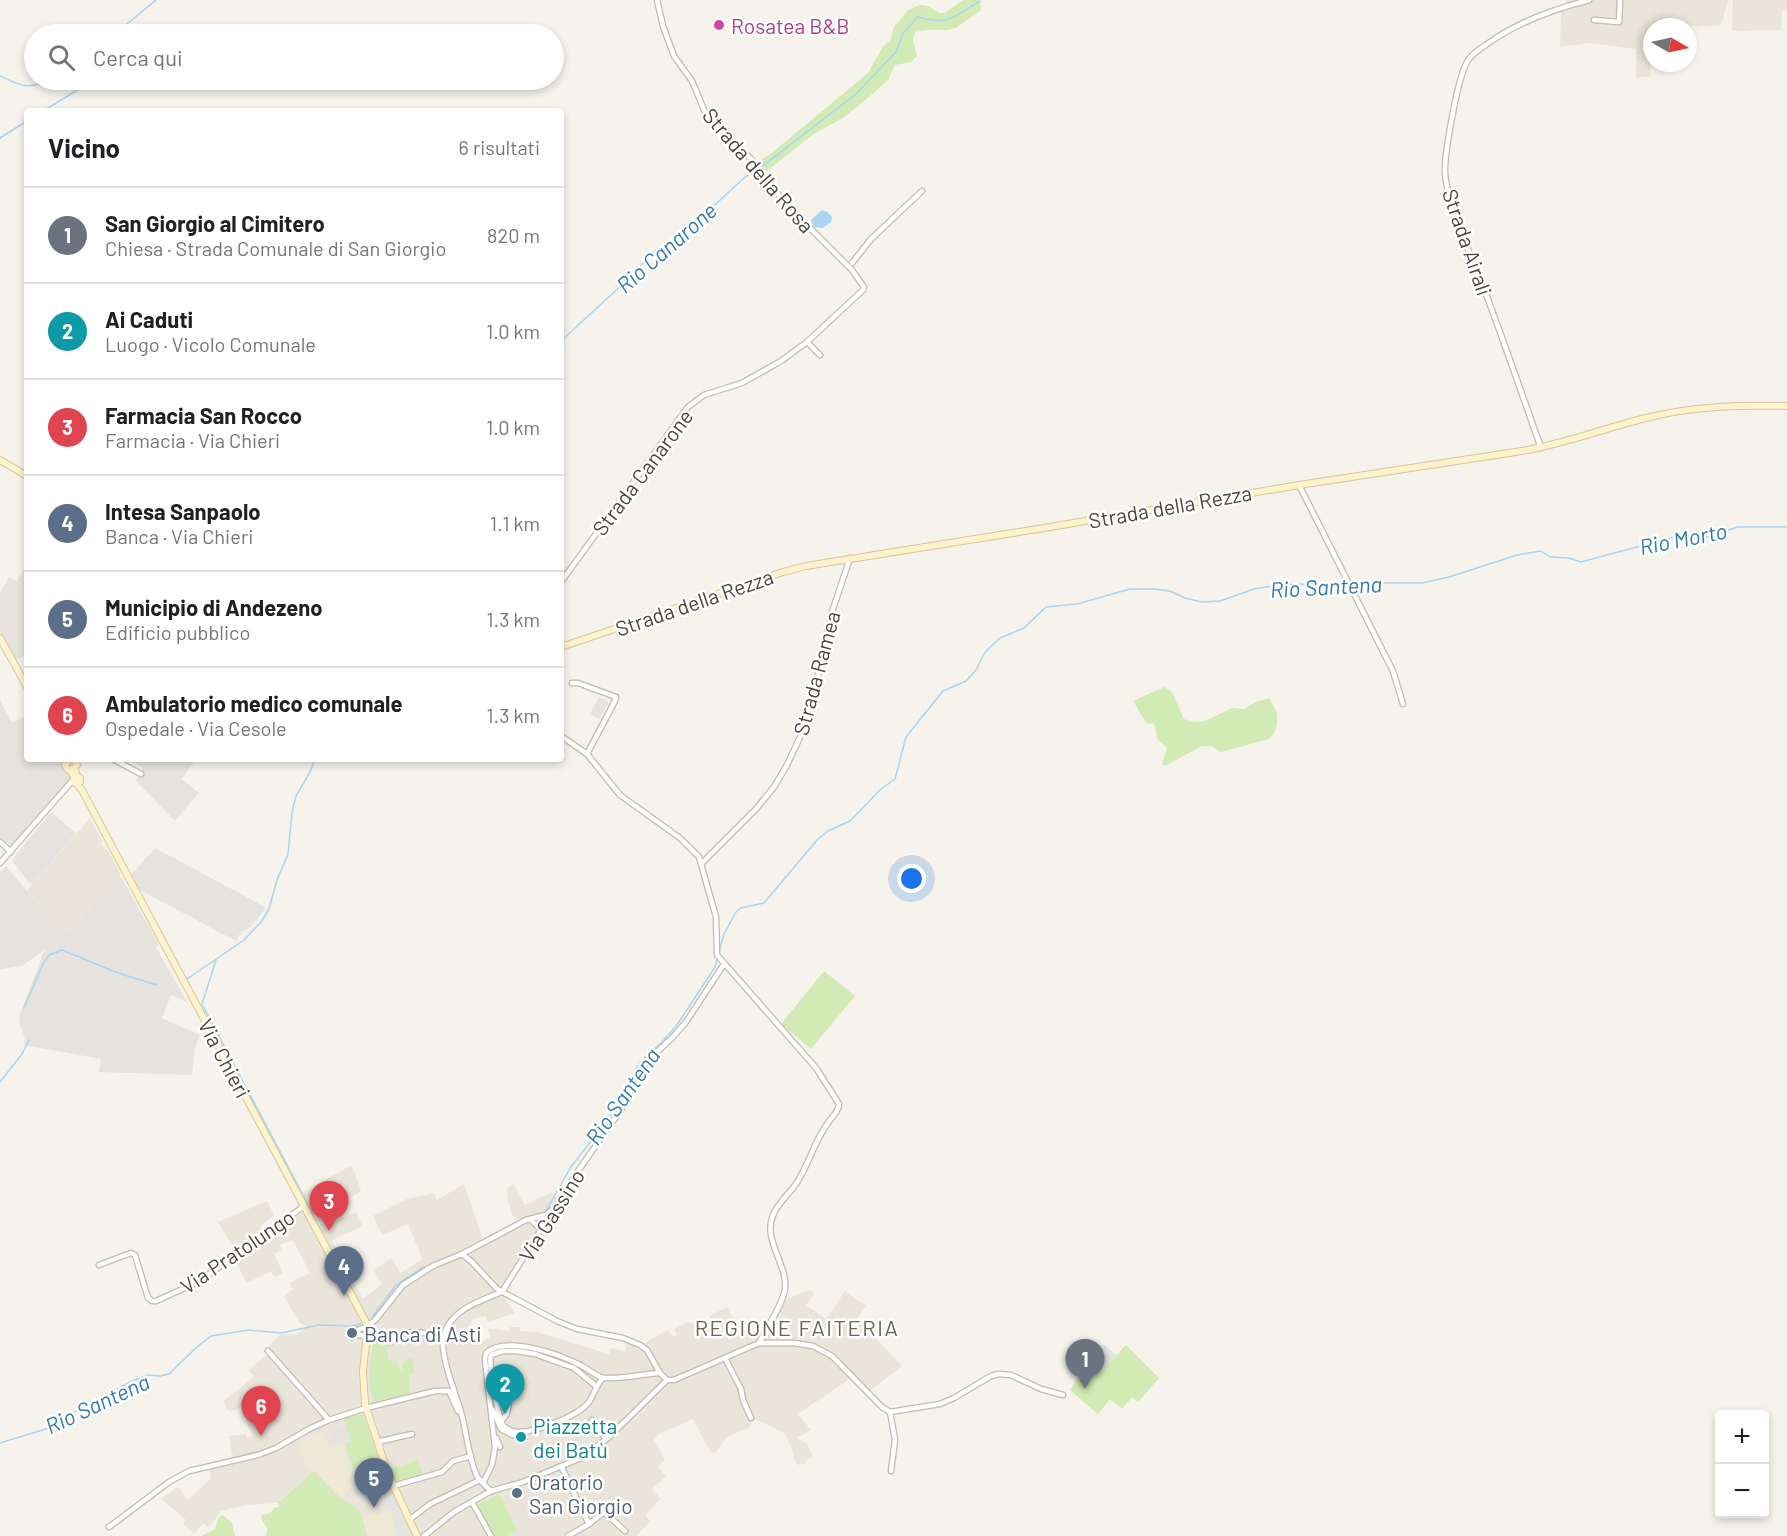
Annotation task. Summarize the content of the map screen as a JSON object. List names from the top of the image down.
{
  "streets": {
    "main road": ["Strada della Rezza", "Via Chieri"],
    "street": [
      "Strada della Rosa",
      "Strada Airali",
      "Strada Canarone",
      "Strada Ramea",
      "Via Gassino",
      "Via Pratolungo"
    ]
  },
  "crossings": [
    ["Strada della Rosa", "Strada Canarone"],
    ["Strada Airali", "Strada della Rezza"],
    ["Strada della Rezza", "Strada Ramea"],
    ["Via Chieri", "Via Pratolungo"]
  ],
  "districts": ["REGIONE FAITERIA"],
  "water": ["Rio Canarone", "Rio Morto", "Rio Santena"],
  "places": [
    "Rosatea B&B",
    "Banca di Asti",
    "Piazzetta dei Batù",
    "Oratorio San Giorgio"
  ],
  "north": "right",
  "page": {
    "search": "Cerca qui",
    "heading": ["Vicino", "6 risultati"],
    "list": [
      {
        "mark": "1",
        "name": "San Giorgio al Cimitero",
        "note": "Chiesa · Strada Comunale di San Giorgio",
        "value": "820 m"
      },
      {
        "mark": "2",
        "name": "Ai Caduti",
        "note": "Luogo · Vicolo Comunale",
        "value": "1.0 km"
      },
      {
        "mark": "3",
        "name": "Farmacia San Rocco",
        "note": "Farmacia · Via Chieri",
        "value": "1.0 km"
      },
      {
        "mark": "4",
        "name": "Intesa Sanpaolo",
        "note": "Banca · Via Chieri",
        "value": "1.1 km"
      },
      {
        "mark": "5",
        "name": "Municipio di Andezeno",
        "note": "Edificio pubblico",
        "value": "1.3 km"
      },
      {
        "mark": "6",
        "name": "Ambulatorio medico comunale",
        "note": "Ospedale · Via Cesole",
        "value": "1.3 km"
      }
    ],
    "pins": [
      "3",
      "4",
      "1",
      "2",
      "6",
      "5"
    ],
    "map_buttons": ["+", "−"]
  }
}
